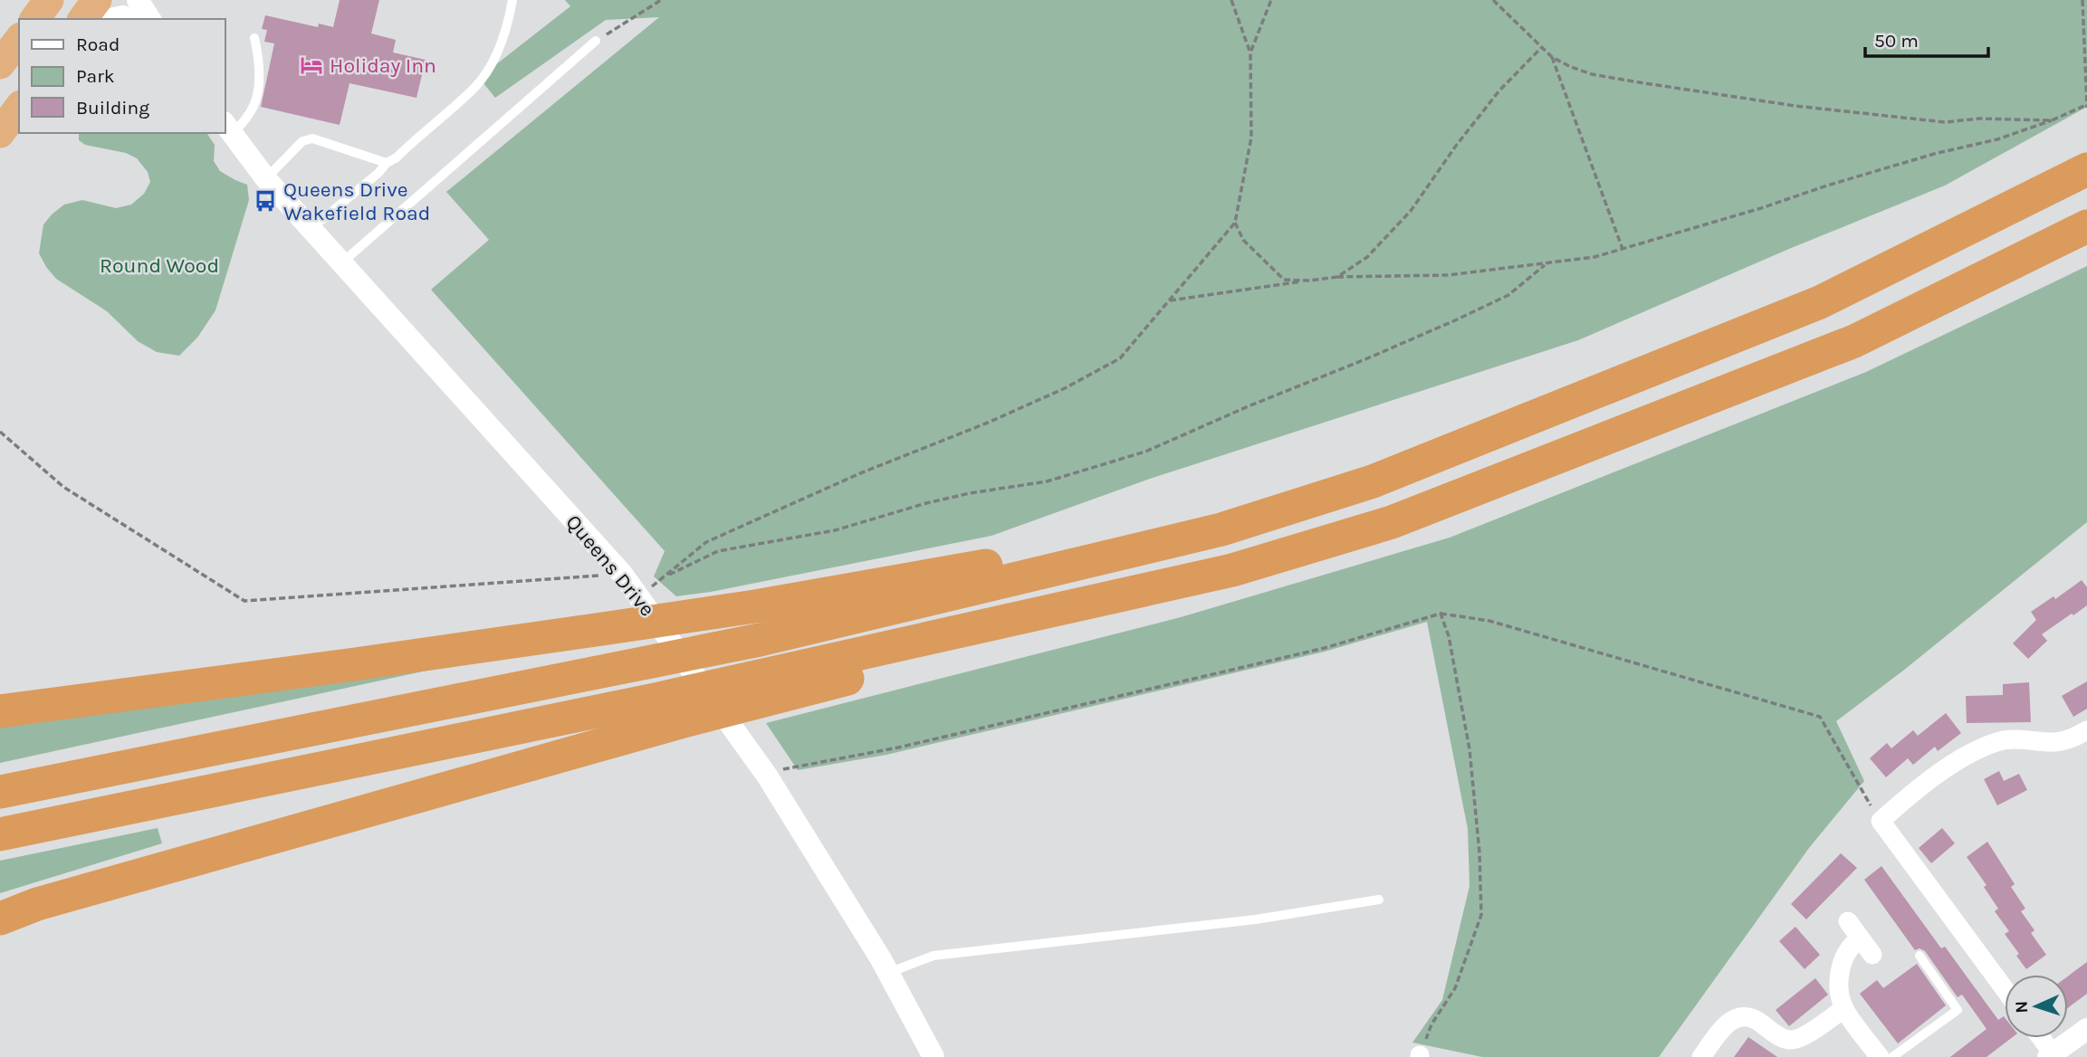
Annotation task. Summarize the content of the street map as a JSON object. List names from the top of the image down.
{
  "streets": {
    "street": ["Queens Drive"]
  },
  "parks": ["Round Wood"],
  "places": {
    "hotel": ["Holiday Inn"],
    "bus stop": ["Queens Drive Wakefield Road"]
  },
  "legend": ["Road", "Park", "Building"],
  "scale_bar": "50 m",
  "north": "left"
}
